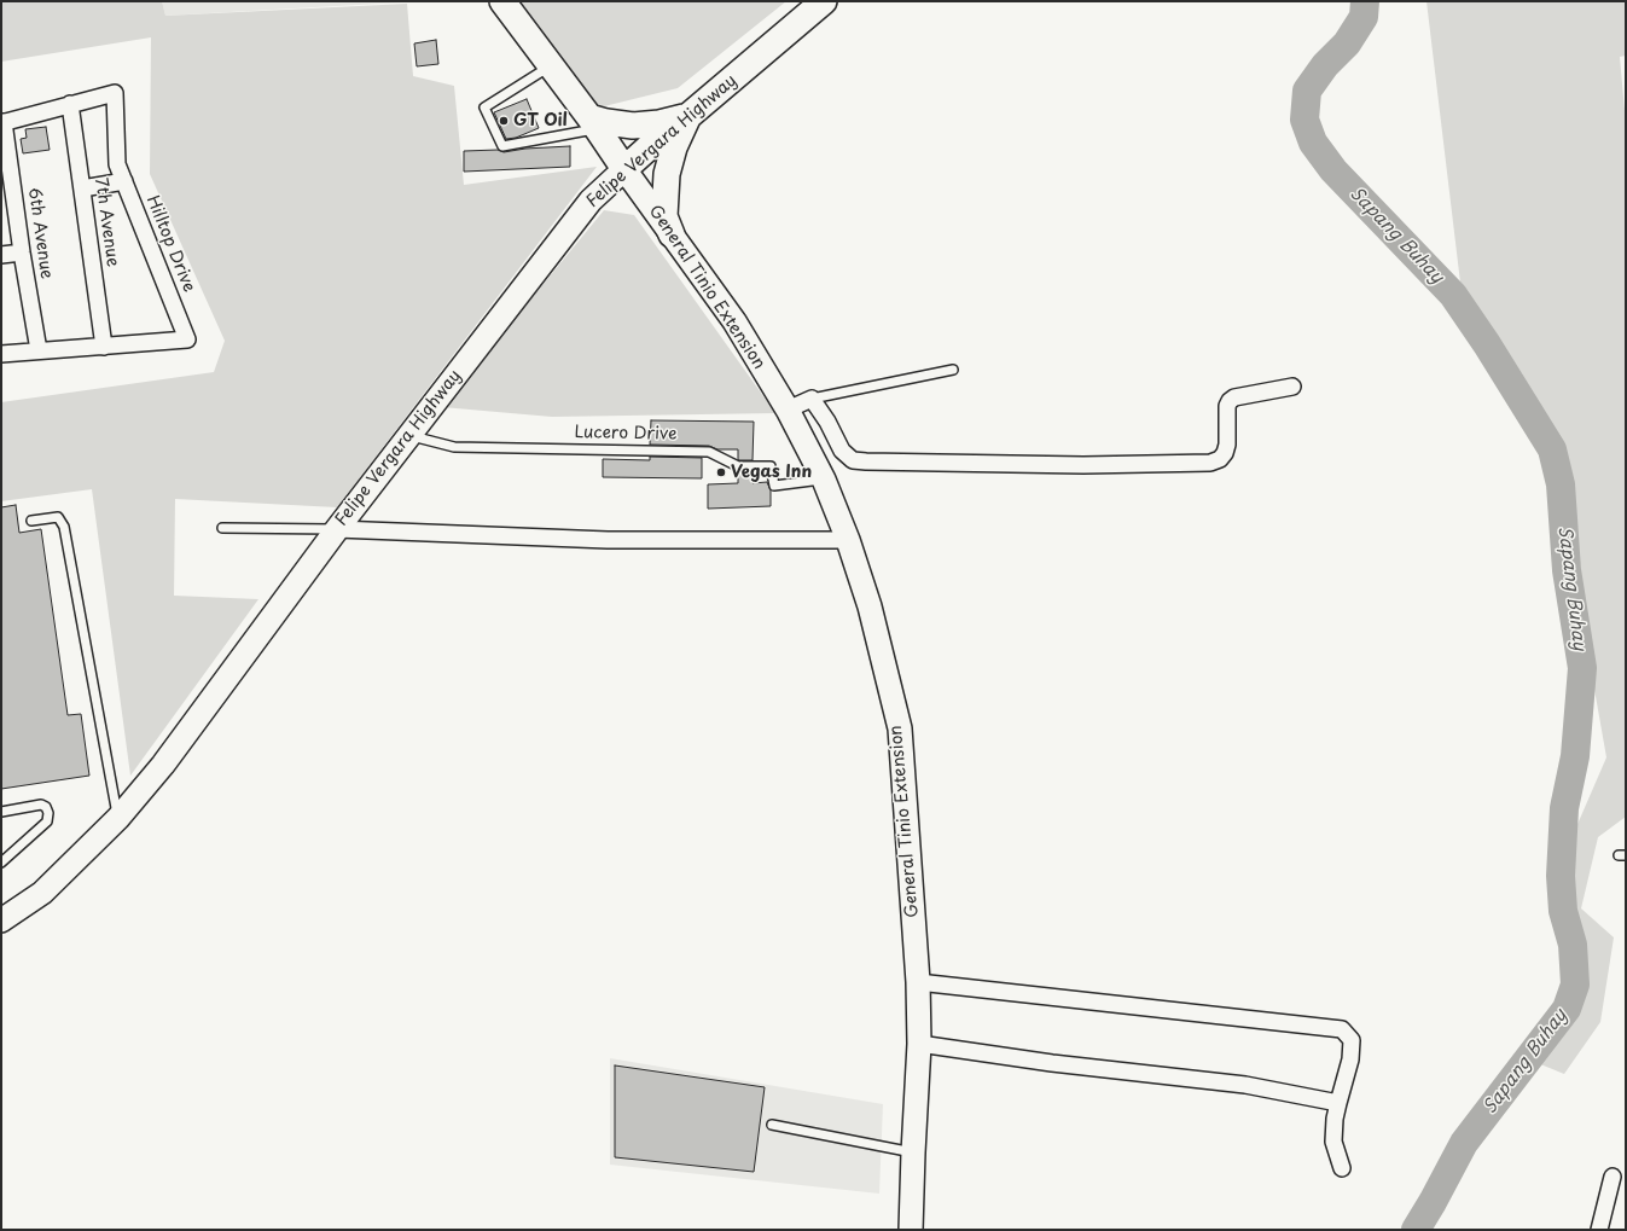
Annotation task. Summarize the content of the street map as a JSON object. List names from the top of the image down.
{
  "streets": {
    "main road": ["Felipe Vergara Highway", "General Tinio Extension"],
    "street": ["7th Avenue", "6th Avenue", "Hilltop Drive"],
    "lane": ["Lucero Drive"]
  },
  "crossings": [
    ["Felipe Vergara Highway", "General Tinio Extension"],
    ["Felipe Vergara Highway", "Lucero Drive"],
    ["7th Avenue", "Hilltop Drive"],
    ["6th Avenue", "Hilltop Drive"],
    ["General Tinio Extension", "Lucero Drive"]
  ],
  "water": ["Sapang Buhay"],
  "places": ["GT Oil", "Vegas Inn"]
}
